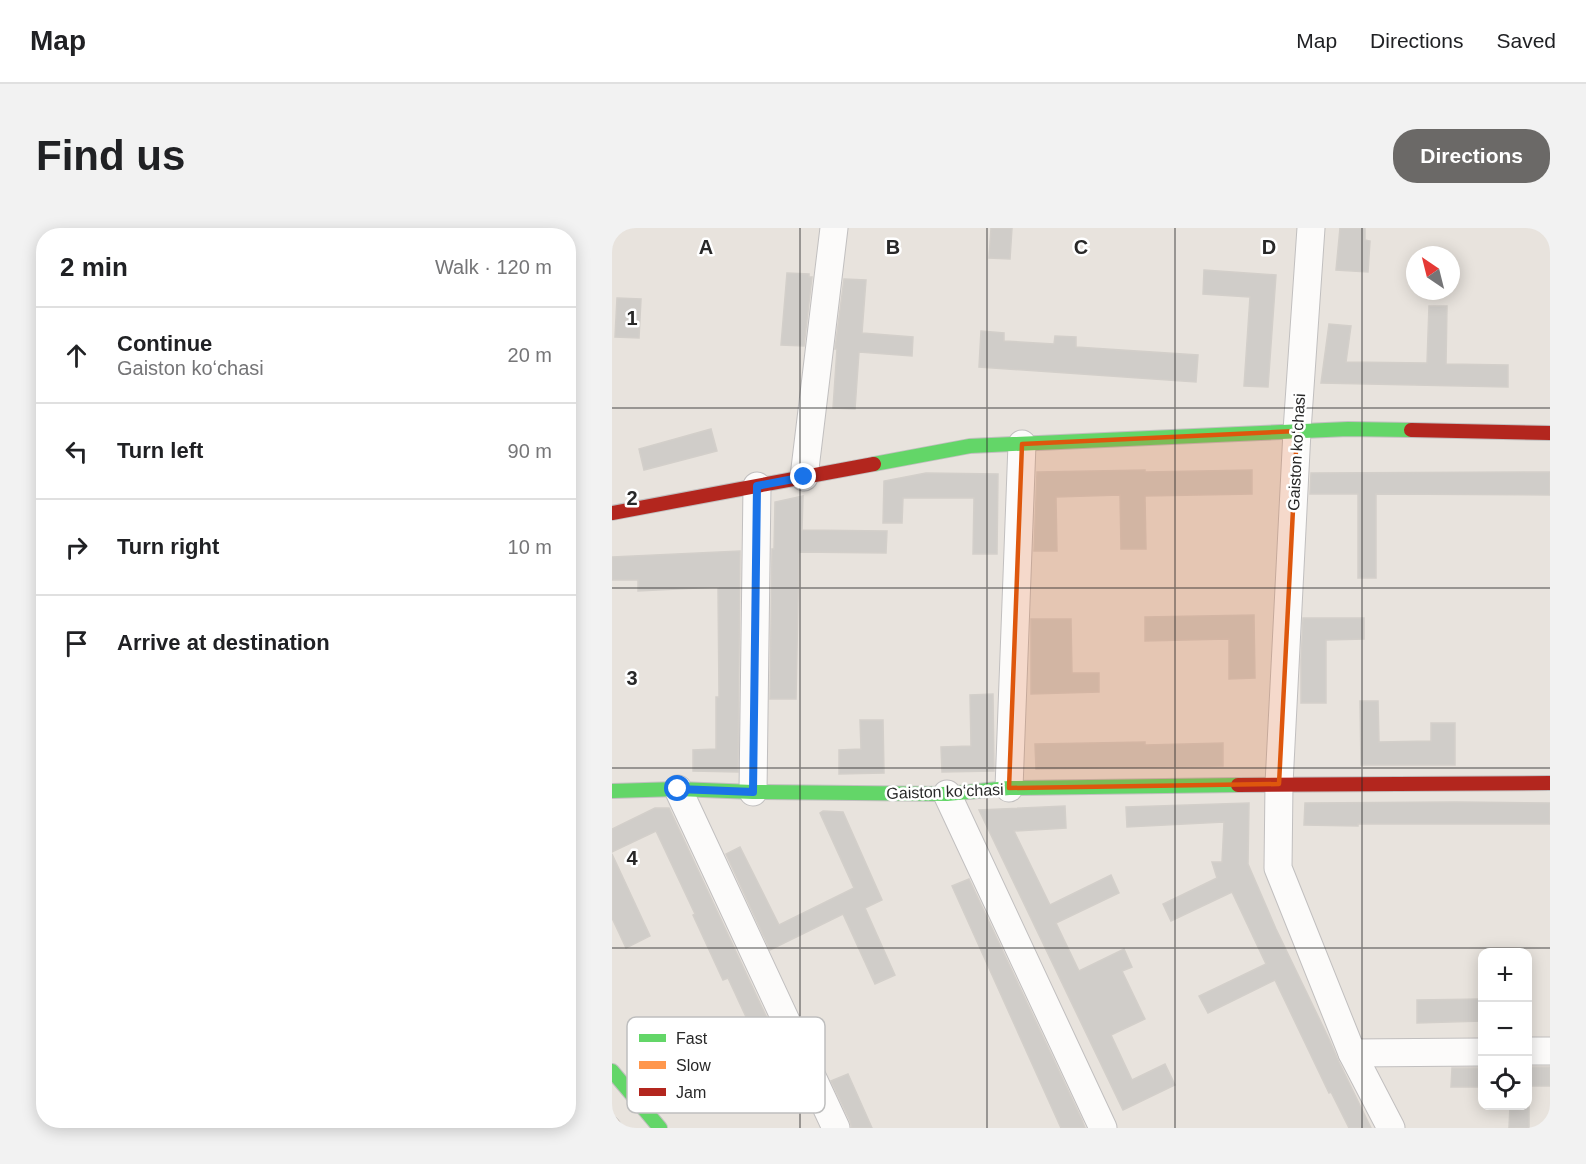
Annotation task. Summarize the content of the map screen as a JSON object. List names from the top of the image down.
{
  "streets": {
    "street": ["Gaiston koʻchasi"]
  },
  "legend": ["Fast", "Slow", "Jam"],
  "north": "top left",
  "page": {
    "header": "Map",
    "nav": ["Map", "Directions", "Saved"],
    "buttons": "Directions",
    "title": "Find us",
    "heading": ["2 min", "Walk · 120 m"],
    "list": [
      ["Continue", "Gaiston koʻchasi", "20 m"],
      ["Turn left", "90 m"],
      ["Turn right", "10 m"],
      "Arrive at destination"
    ],
    "map_buttons": ["+", "−"]
  },
  "grid": {
    "columns": [
      "A",
      "B",
      "C",
      "D"
    ],
    "rows": [
      "1",
      "2",
      "3",
      "4"
    ]
  }
}
